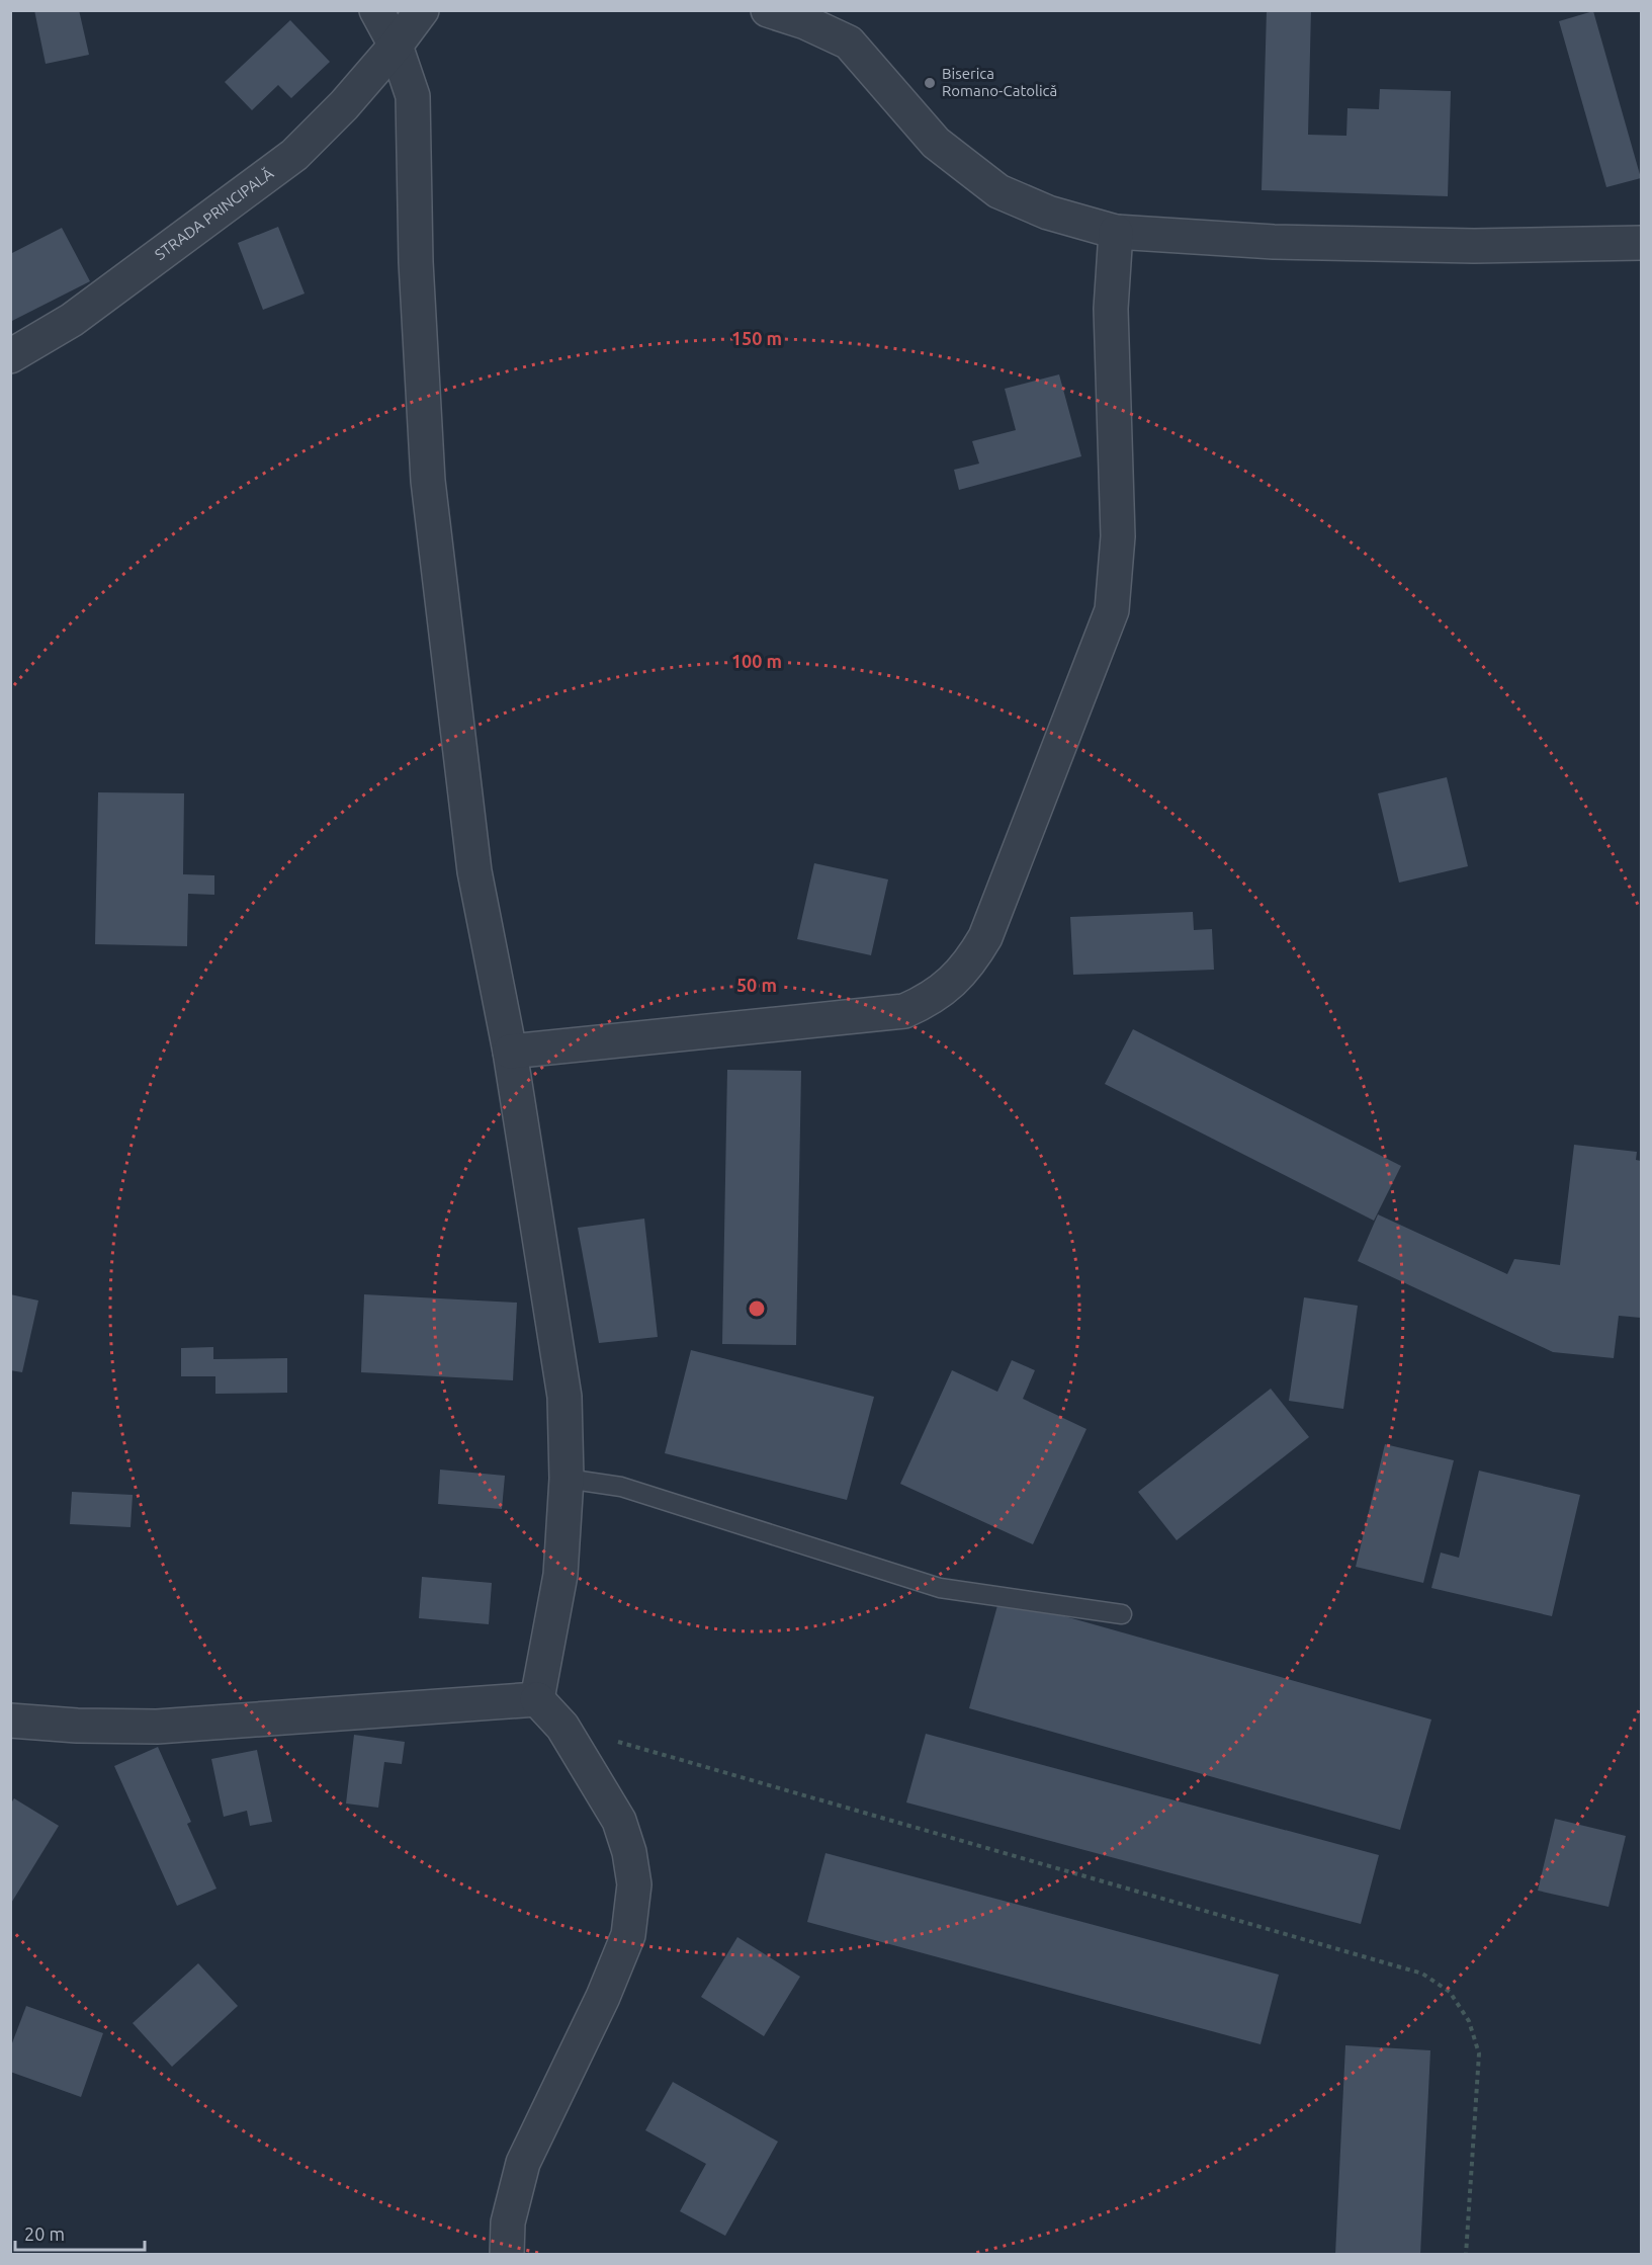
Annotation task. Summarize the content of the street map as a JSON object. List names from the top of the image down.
{
  "streets": {
    "street": ["STRADA PRINCIPALĂ"]
  },
  "places": ["Biserica Romano-Catolică"],
  "scale_bar": "20 m",
  "rings": ["150 m", "100 m", "50 m"]
}
